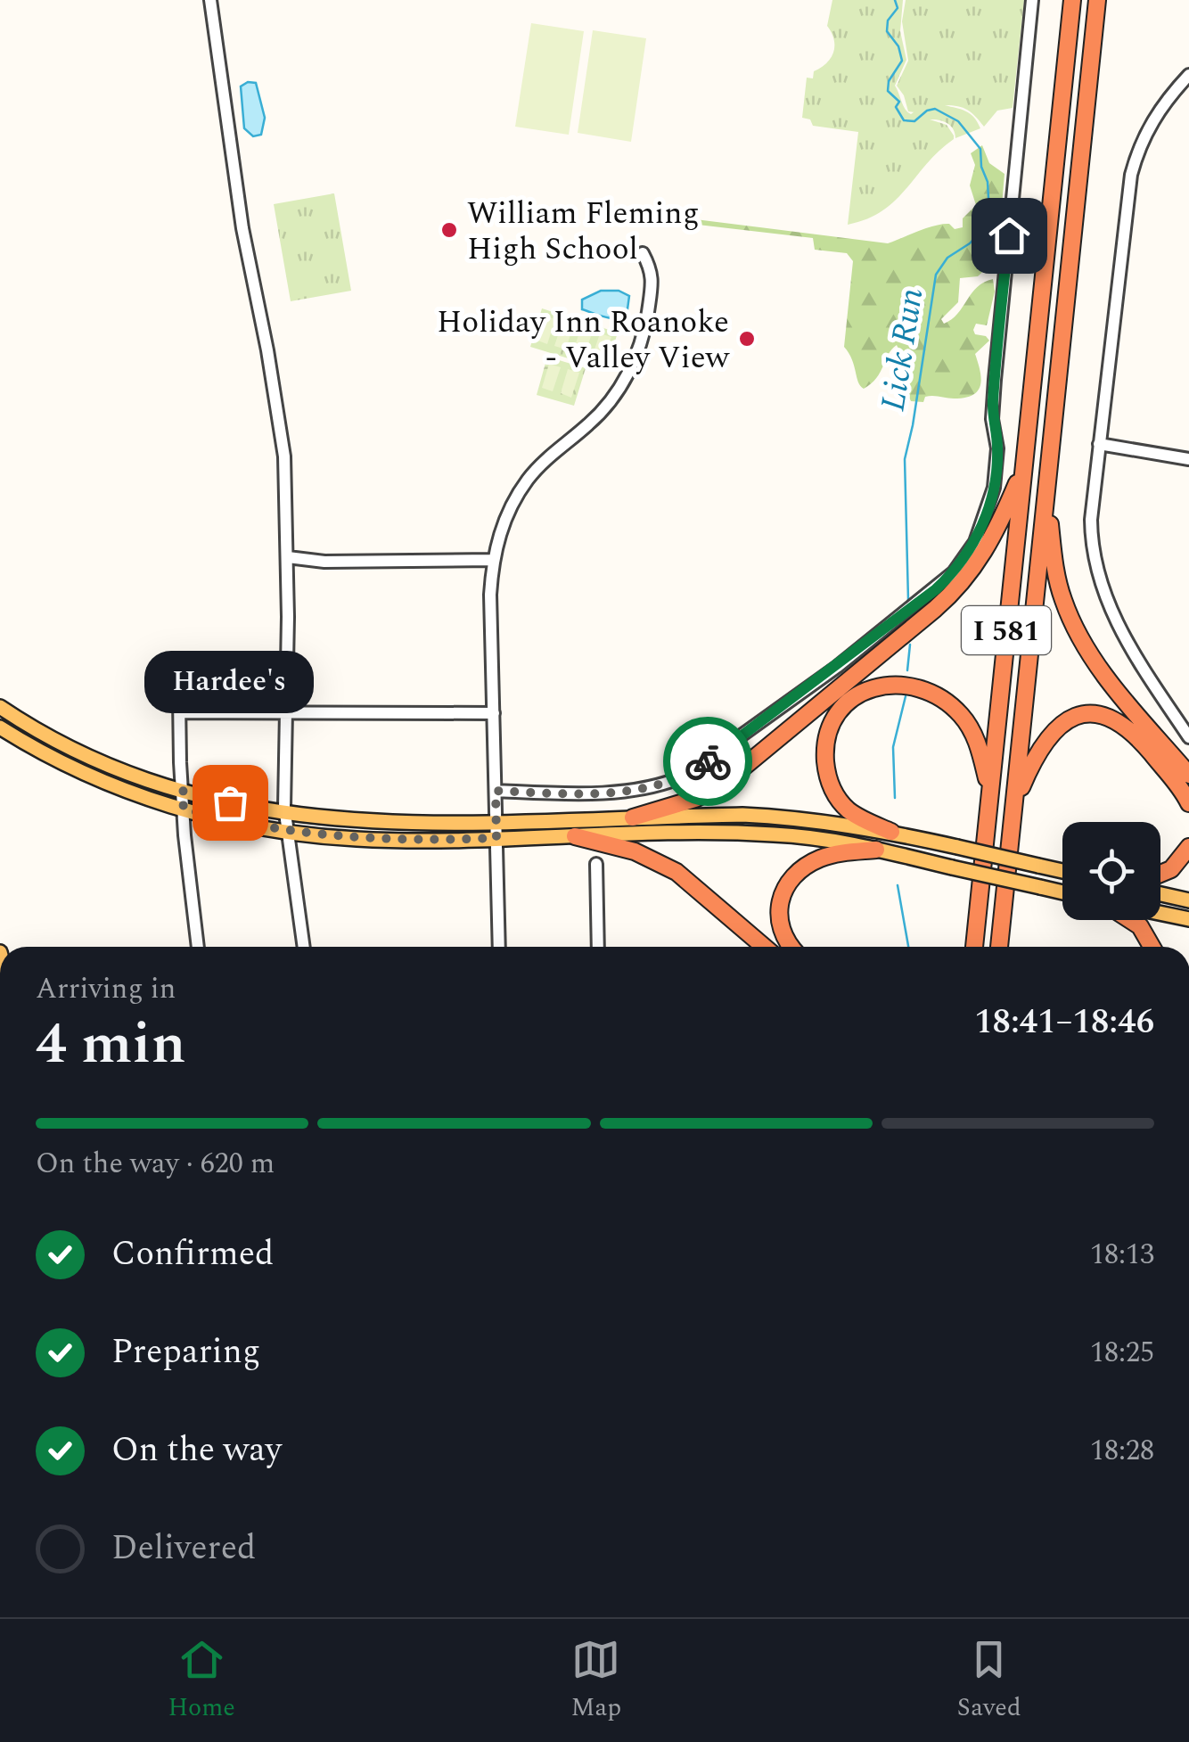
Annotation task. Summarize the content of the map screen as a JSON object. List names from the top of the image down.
{
  "streets": {
    "highway": ["I 581"]
  },
  "water": ["Lick Run"],
  "places": ["William Fleming High School", "Holiday Inn Roanoke - Valley View", "Hardee's"],
  "page": {
    "bubble": "Hardee's",
    "heading": ["4 min", "Arriving in", "18:41–18:46"],
    "bar": "On the way · 620 m",
    "list": [
      ["Confirmed", "18:13"],
      ["Preparing", "18:25"],
      ["On the way", "18:28"],
      "Delivered"
    ],
    "tabs": ["Home", "Map", "Saved"]
  }
}
